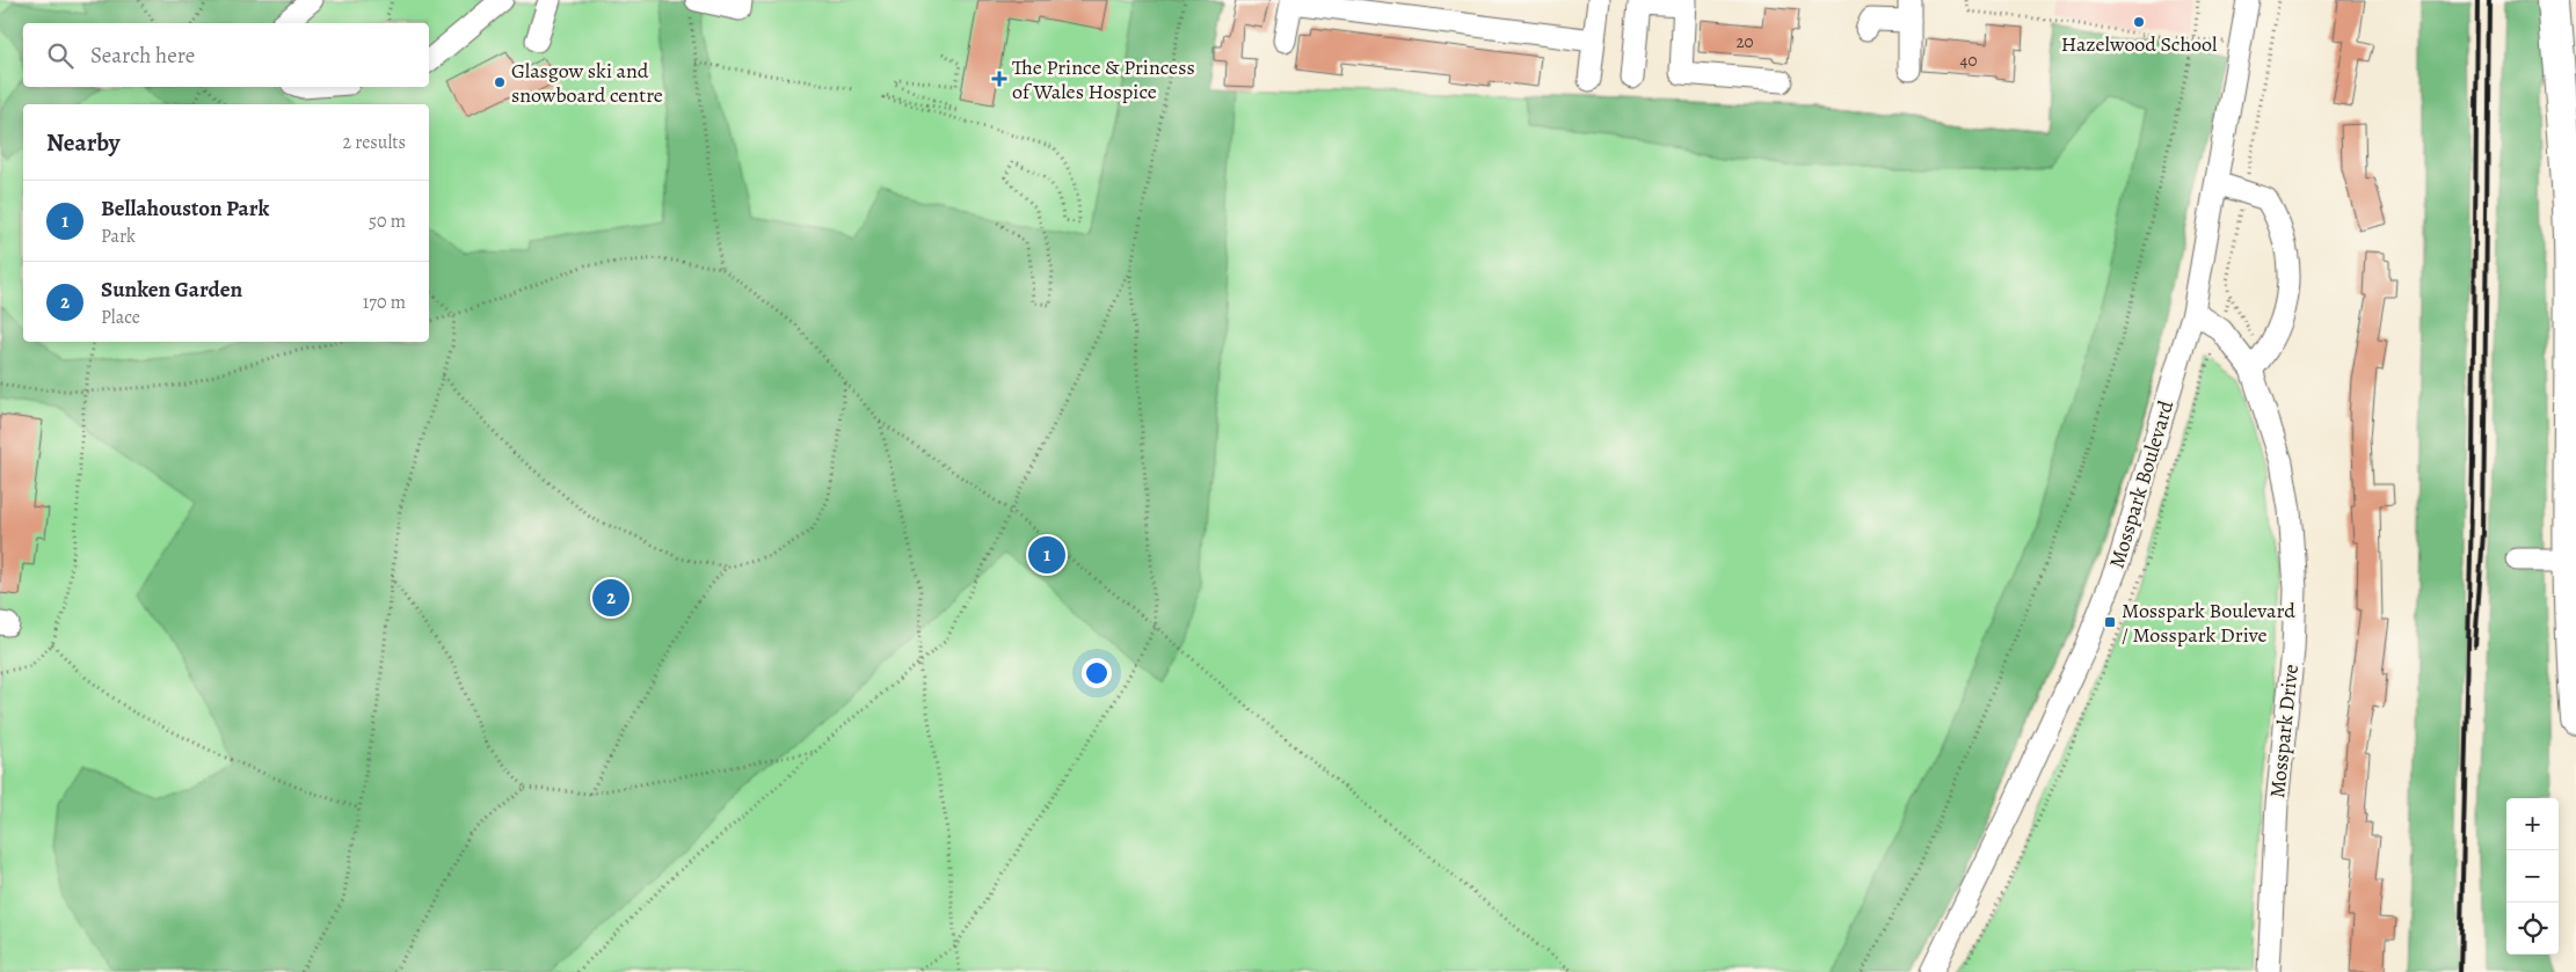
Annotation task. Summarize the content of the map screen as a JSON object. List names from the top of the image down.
{
  "streets": {
    "street": ["Mosspark Boulevard", "Mosspark Drive"]
  },
  "crossings": [
    ["Mosspark Boulevard", "Mosspark Drive"]
  ],
  "places": {
    "other": ["Hazelwood School", "Glasgow ski and snowboard centre"],
    "health": ["The Prince & Princess of Wales Hospice"],
    "transit": ["Mosspark Boulevard / Mosspark Drive"]
  },
  "house_numbers": ["20", "40"],
  "page": {
    "search": "Search here",
    "heading": ["Nearby", "2 results"],
    "list": [
      {
        "mark": "1",
        "name": "Bellahouston Park",
        "note": "Park",
        "value": "50 m"
      },
      {
        "mark": "2",
        "name": "Sunken Garden",
        "note": "Place",
        "value": "170 m"
      }
    ],
    "pins": ["1", "2"],
    "map_buttons": ["+", "−"]
  }
}
